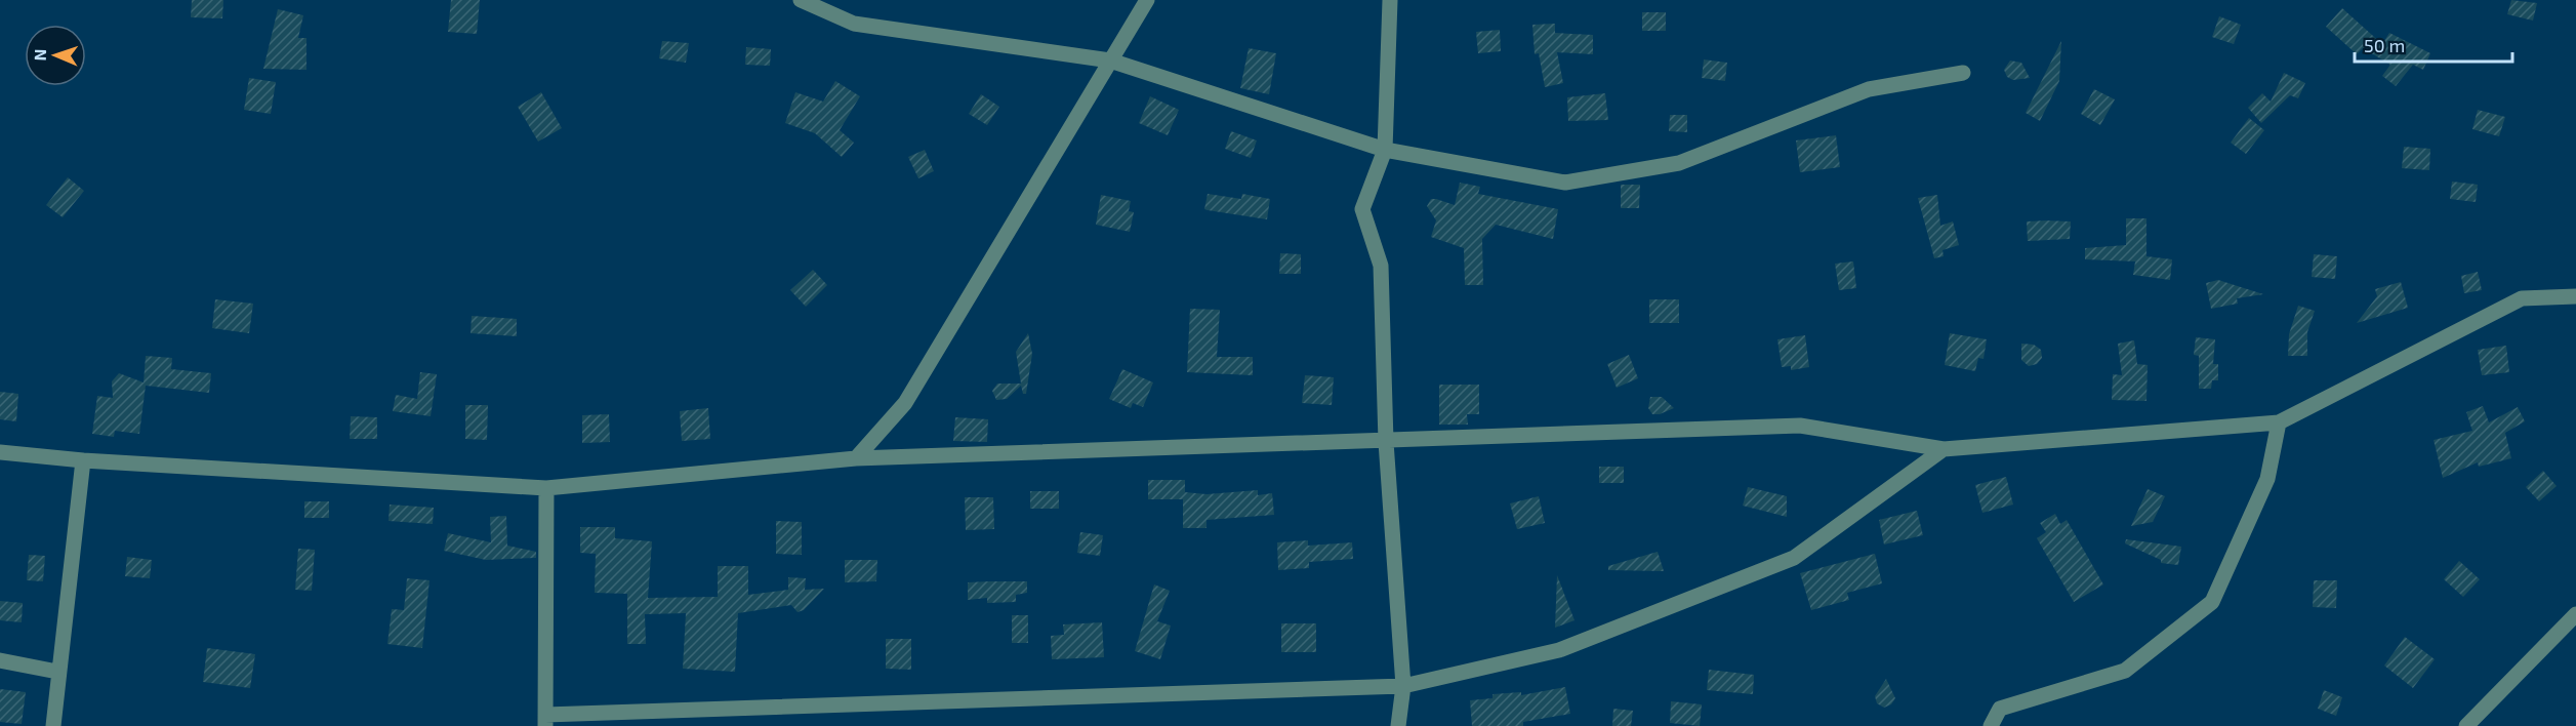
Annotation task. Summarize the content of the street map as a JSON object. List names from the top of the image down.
{
  "scale_bar": "50 m",
  "north": "left"
}
